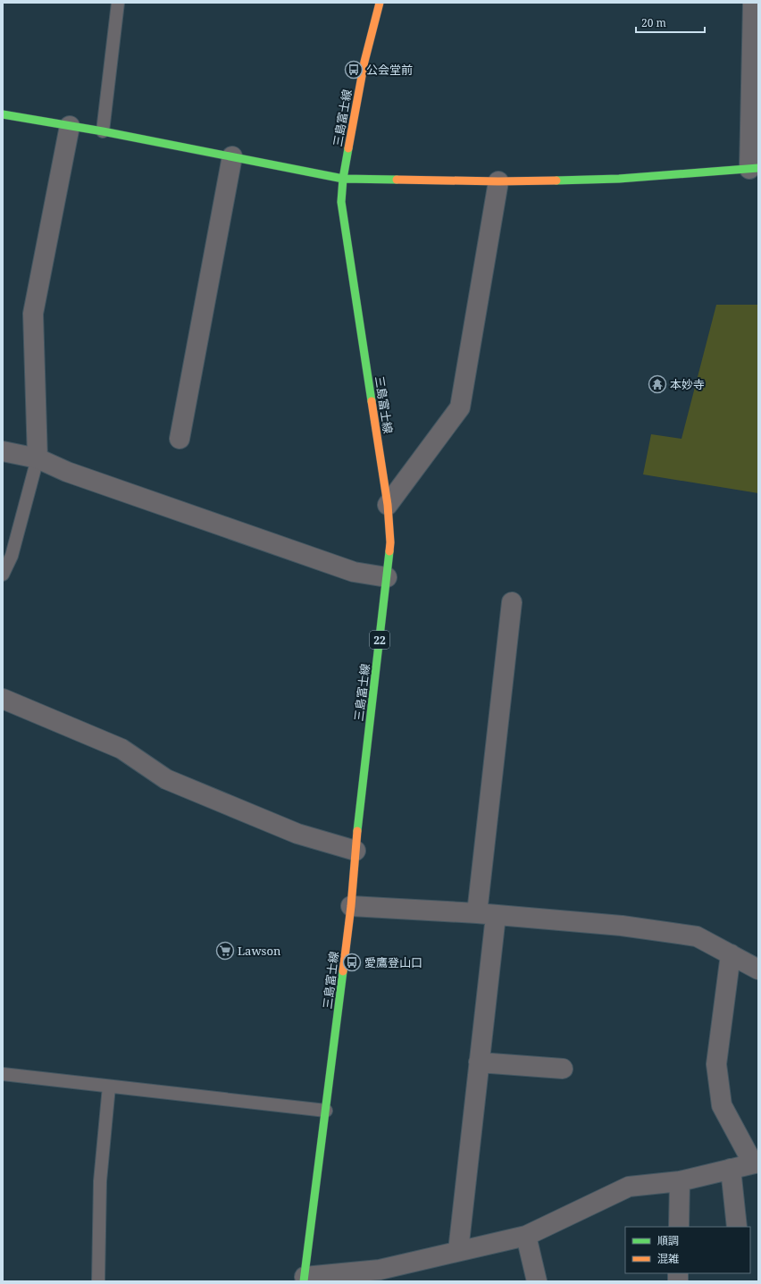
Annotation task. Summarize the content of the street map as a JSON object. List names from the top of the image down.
{
  "streets": {
    "main road": ["三島富士線", "22"]
  },
  "places": {
    "bus stop": ["公会堂前", "愛鷹登山口"],
    "temple": ["本妙寺"],
    "supermarket": ["Lawson"]
  },
  "legend": ["順調", "混雑"],
  "scale_bar": "20 m"
}
